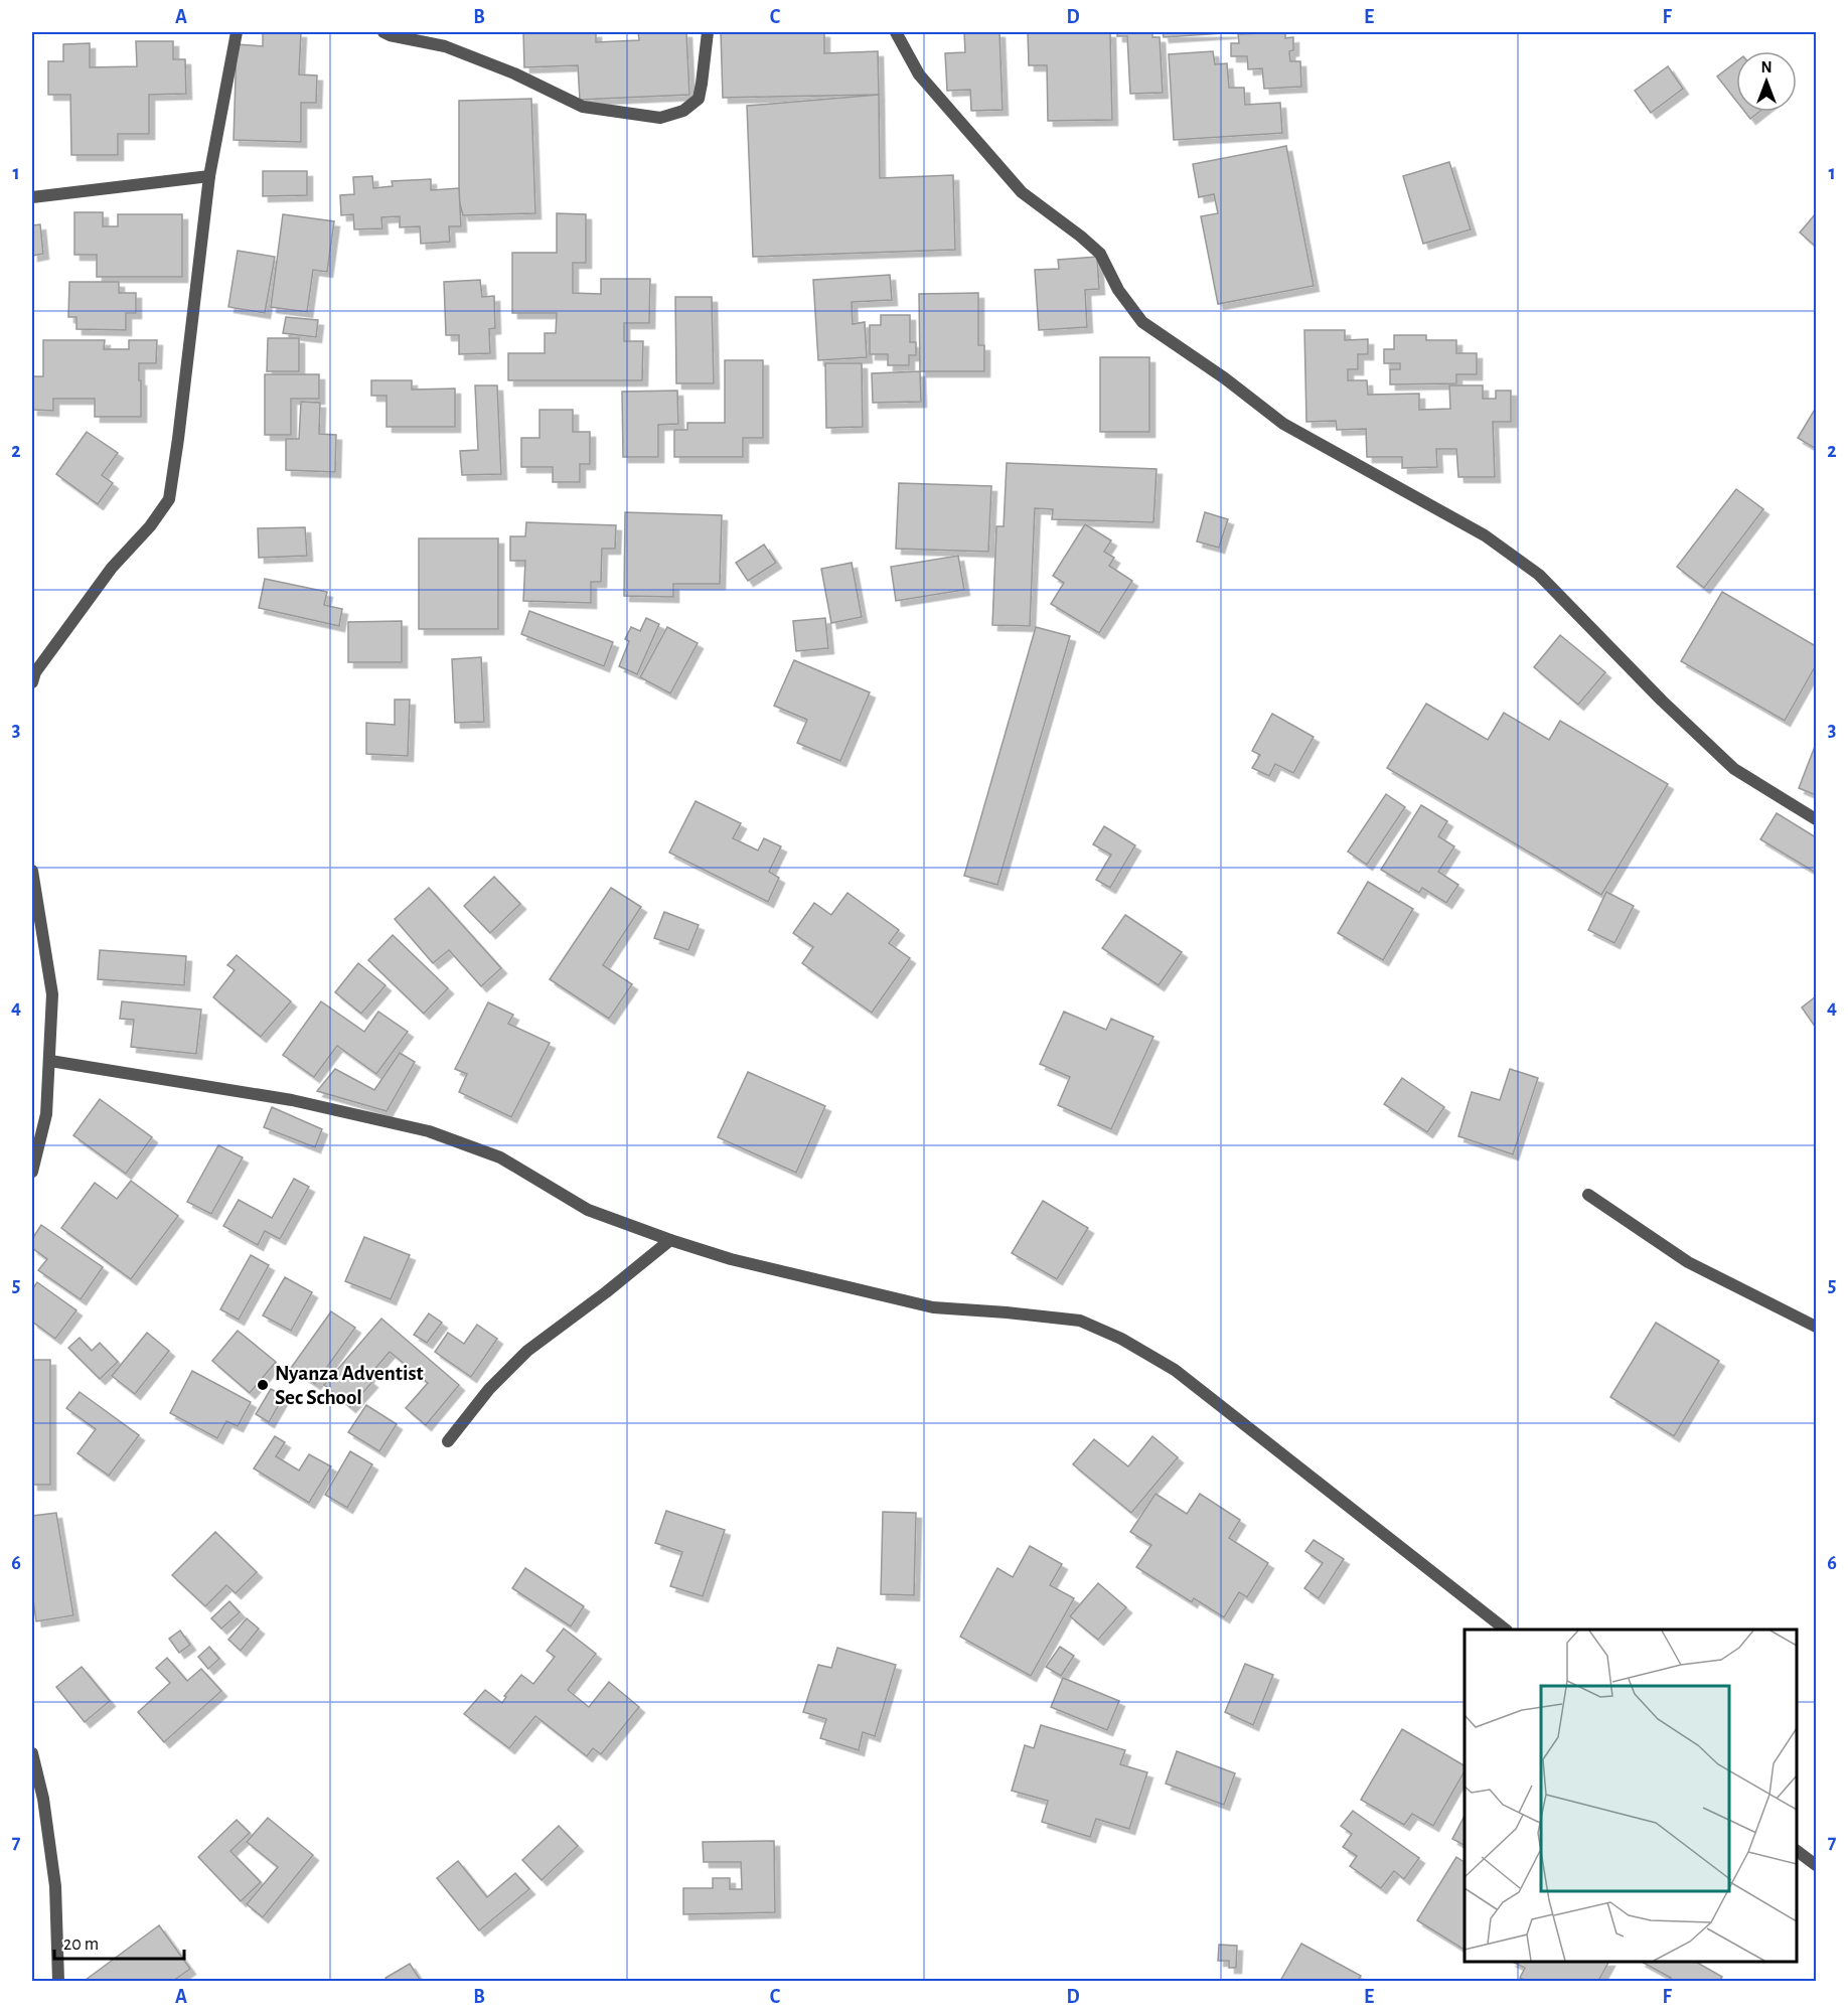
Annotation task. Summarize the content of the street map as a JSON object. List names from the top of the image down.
{
  "places": ["Nyanza Adventist Sec School"],
  "scale_bar": "20 m",
  "north": "top",
  "grid": {
    "columns": [
      "A",
      "B",
      "C",
      "D",
      "E",
      "F"
    ],
    "rows": [
      "1",
      "2",
      "3",
      "4",
      "5",
      "6",
      "7"
    ]
  }
}
